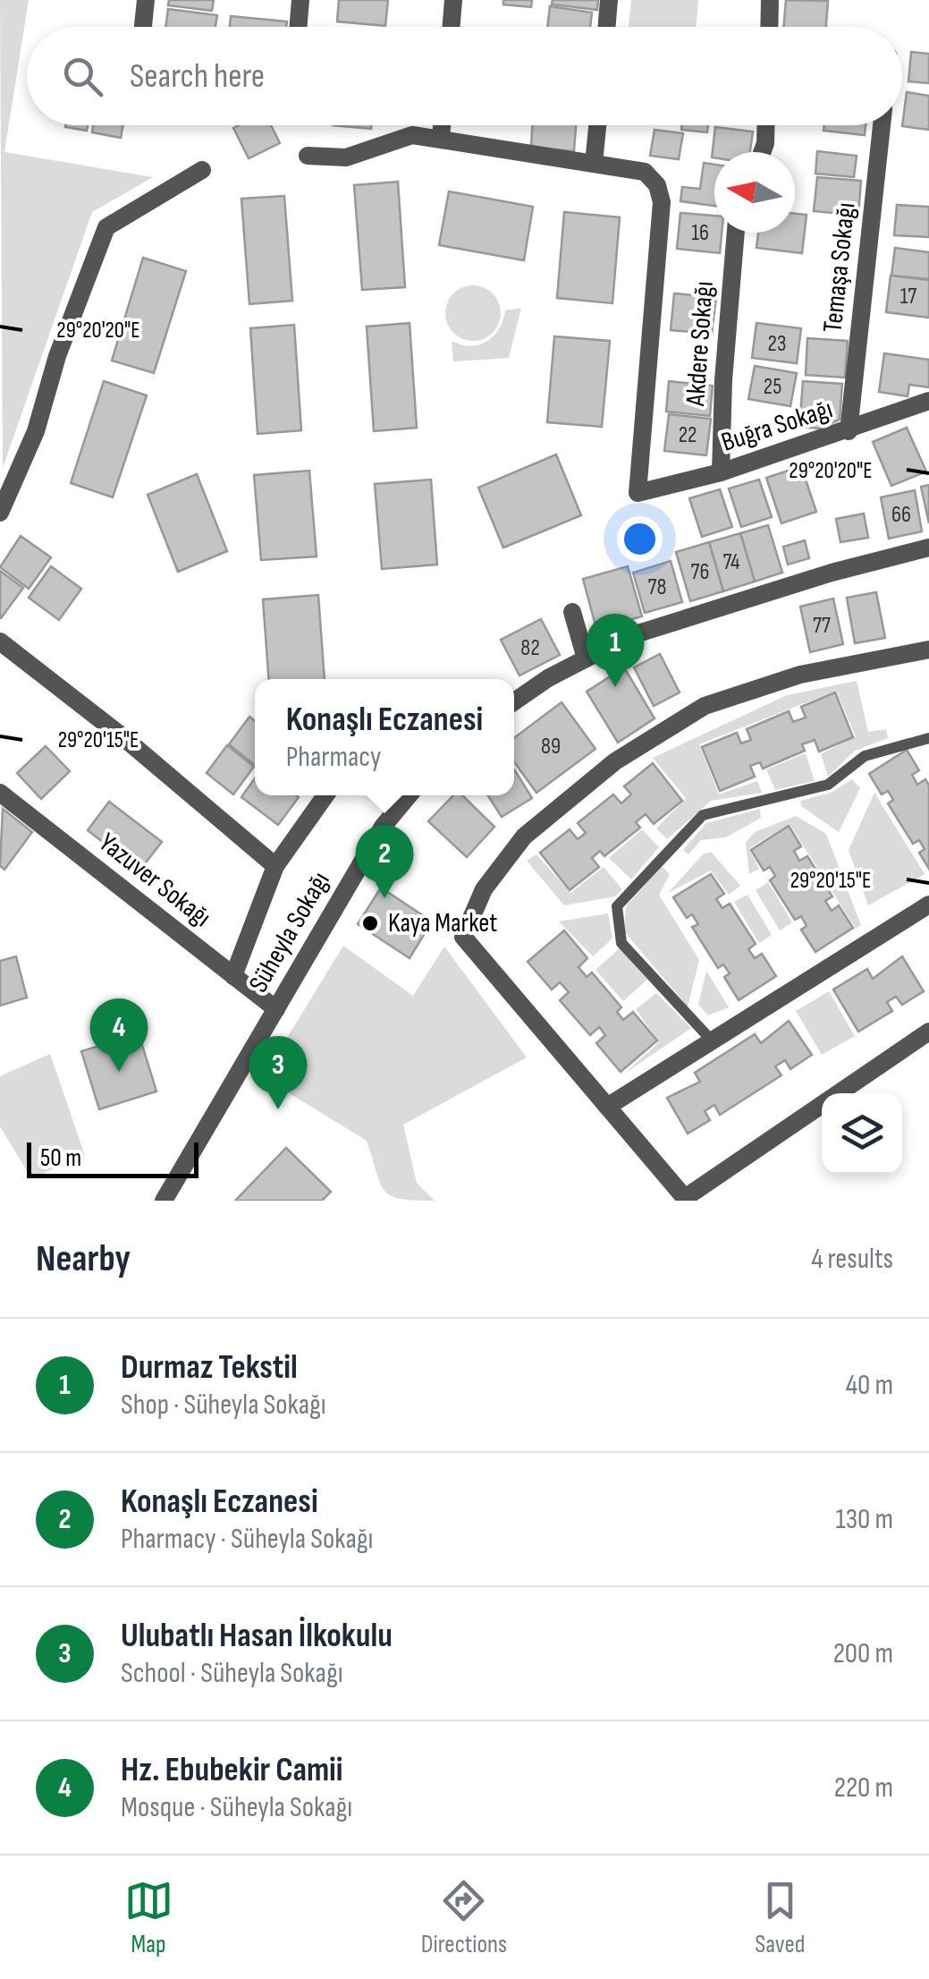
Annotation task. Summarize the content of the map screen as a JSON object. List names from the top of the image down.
{
  "streets": {
    "street": [
      "Temaşa Sokağı",
      "Akdere Sokağı",
      "Buğra Sokağı",
      "Yazuver Sokağı",
      "Süheyla Sokağı"
    ]
  },
  "crossings": [
    ["Temaşa Sokağı", "Buğra Sokağı"],
    ["Akdere Sokağı", "Buğra Sokağı"],
    ["Yazuver Sokağı", "Süheyla Sokağı"]
  ],
  "places": ["Kaya Market"],
  "house_numbers": [
    "16",
    "17",
    "23",
    "25",
    "22",
    "66",
    "74",
    "76",
    "78",
    "77",
    "82",
    "89"
  ],
  "scale_bar": "50 m",
  "north": "left",
  "page": {
    "search": "Search here",
    "pins": [
      "1",
      "2",
      "4",
      "3"
    ],
    "popup": ["Konaşlı Eczanesi", "Pharmacy"],
    "scale": "50 m",
    "heading": ["Nearby", "4 results"],
    "list": [
      {
        "mark": "1",
        "name": "Durmaz Tekstil",
        "note": "Shop · Süheyla Sokağı",
        "value": "40 m"
      },
      {
        "mark": "2",
        "name": "Konaşlı Eczanesi",
        "note": "Pharmacy · Süheyla Sokağı",
        "value": "130 m"
      },
      {
        "mark": "3",
        "name": "Ulubatlı Hasan İlkokulu",
        "note": "School · Süheyla Sokağı",
        "value": "200 m"
      },
      {
        "mark": "4",
        "name": "Hz. Ebubekir Camii",
        "note": "Mosque · Süheyla Sokağı",
        "value": "220 m"
      }
    ],
    "nav": ["Map", "Directions", "Saved"]
  },
  "coordinates": ["29°20'20\"E", "29°20'15\"E"]
}
